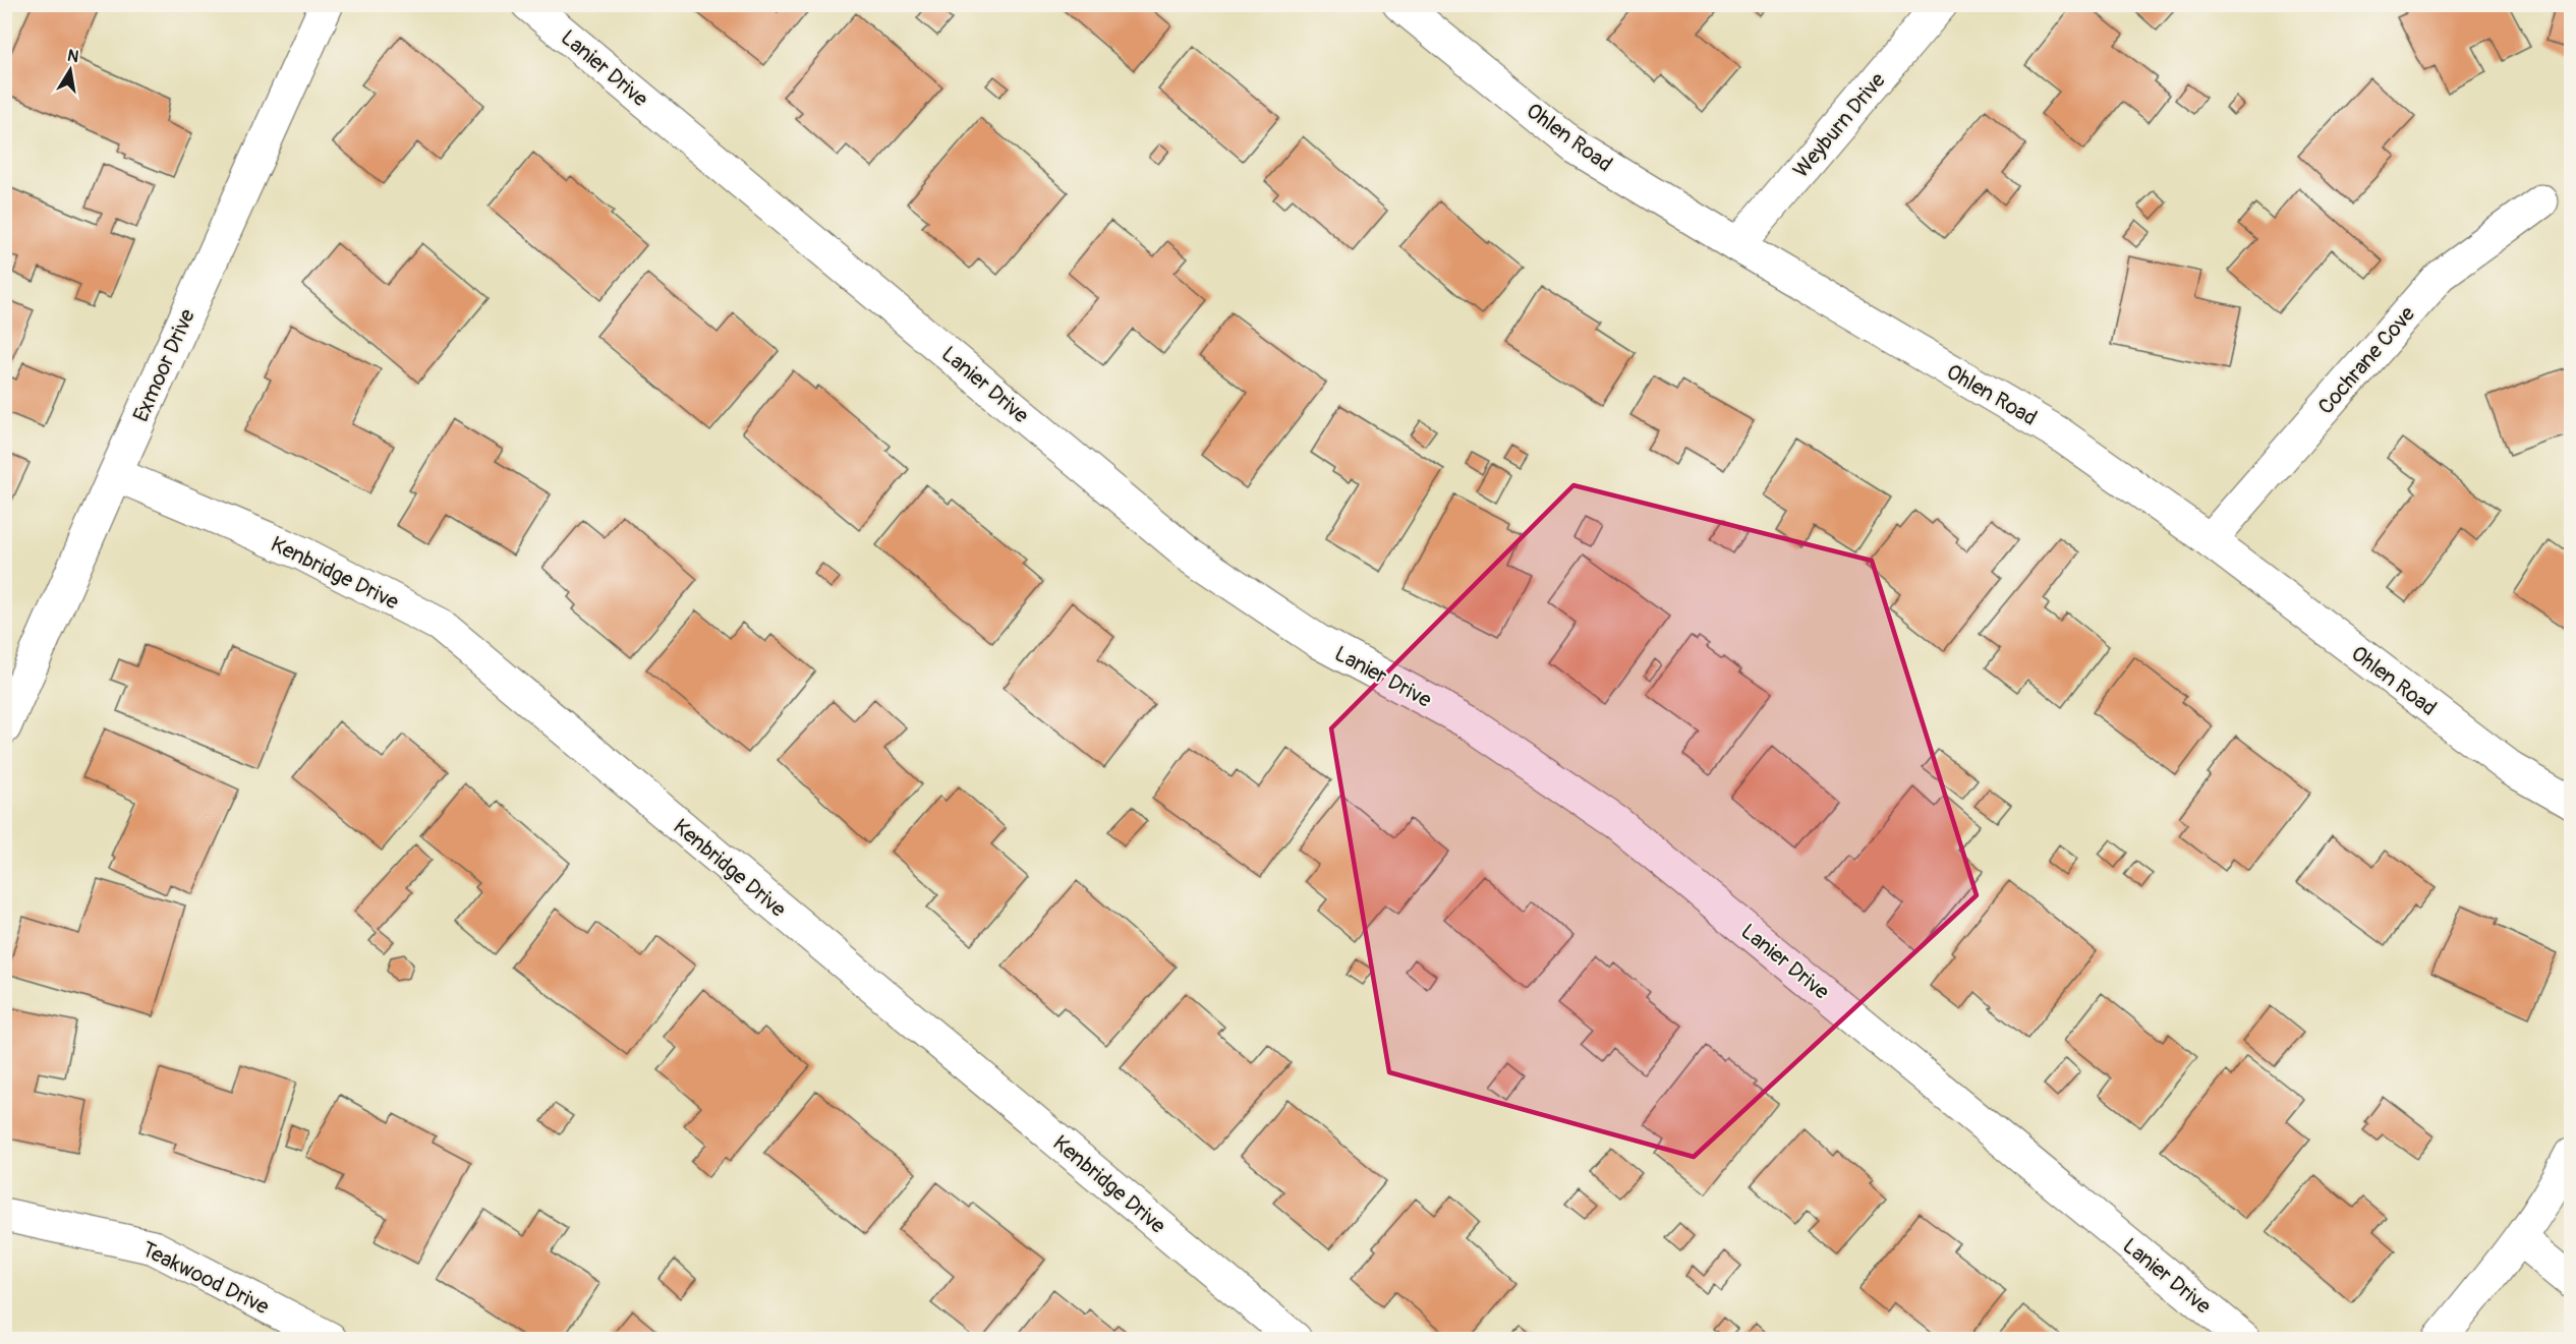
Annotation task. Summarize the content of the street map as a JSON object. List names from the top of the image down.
{
  "streets": {
    "street": [
      "Lanier Drive",
      "Weyburn Drive",
      "Ohlen Road",
      "Cochrane Cove",
      "Exmoor Drive",
      "Kenbridge Drive",
      "Teakwood Drive"
    ]
  },
  "crossings": [
    ["Weyburn Drive", "Ohlen Road"],
    ["Ohlen Road", "Cochrane Cove"],
    ["Exmoor Drive", "Kenbridge Drive"]
  ],
  "north": "top"
}
